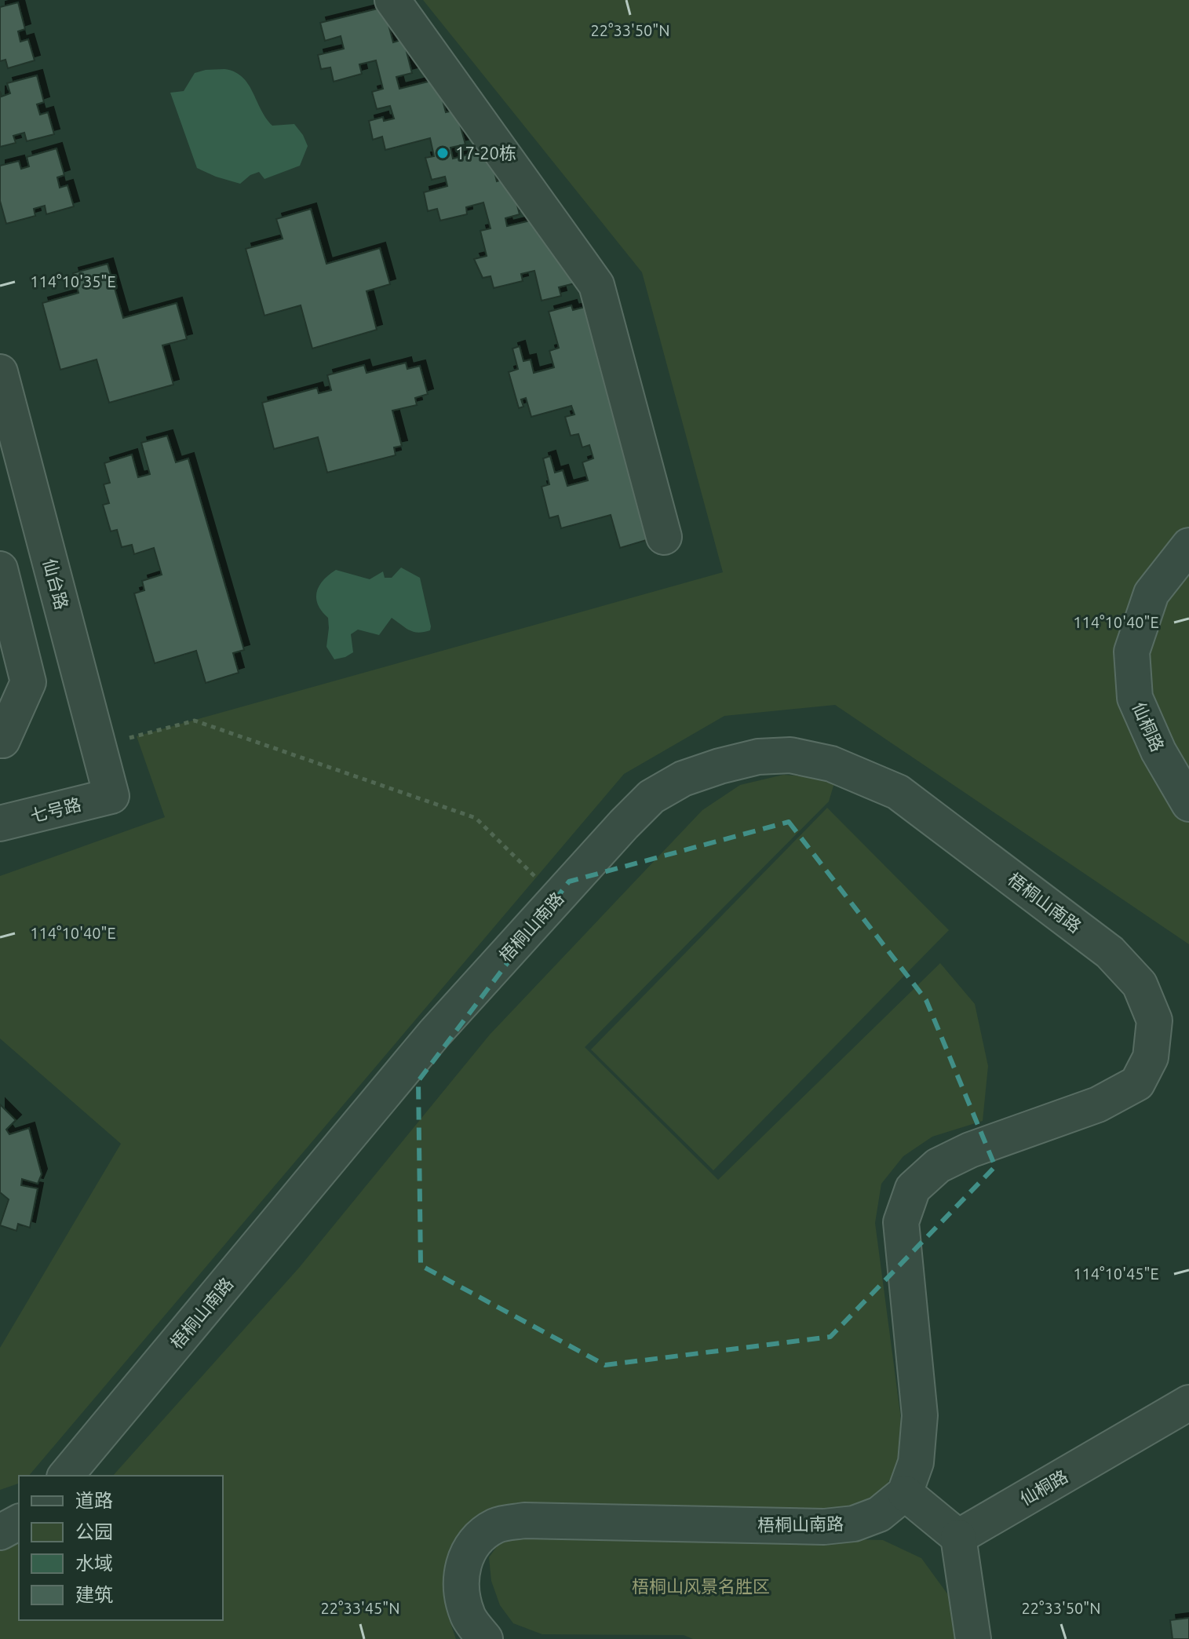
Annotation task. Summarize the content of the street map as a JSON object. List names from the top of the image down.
{
  "streets": {
    "street": [
      "仙台路",
      "仙桐路",
      "七号路",
      "梧桐山南路"
    ]
  },
  "crossings": [
    ["仙台路", "七号路"]
  ],
  "parks": ["梧桐山风景名胜区"],
  "places": ["17-20栋"],
  "legend": [
    "道路",
    "公园",
    "水域",
    "建筑"
  ],
  "coordinates": [
    "22°33'50\"N",
    "114°10'35\"E",
    "114°10'40\"E",
    "114°10'45\"E",
    "22°33'45\"N"
  ]
}
